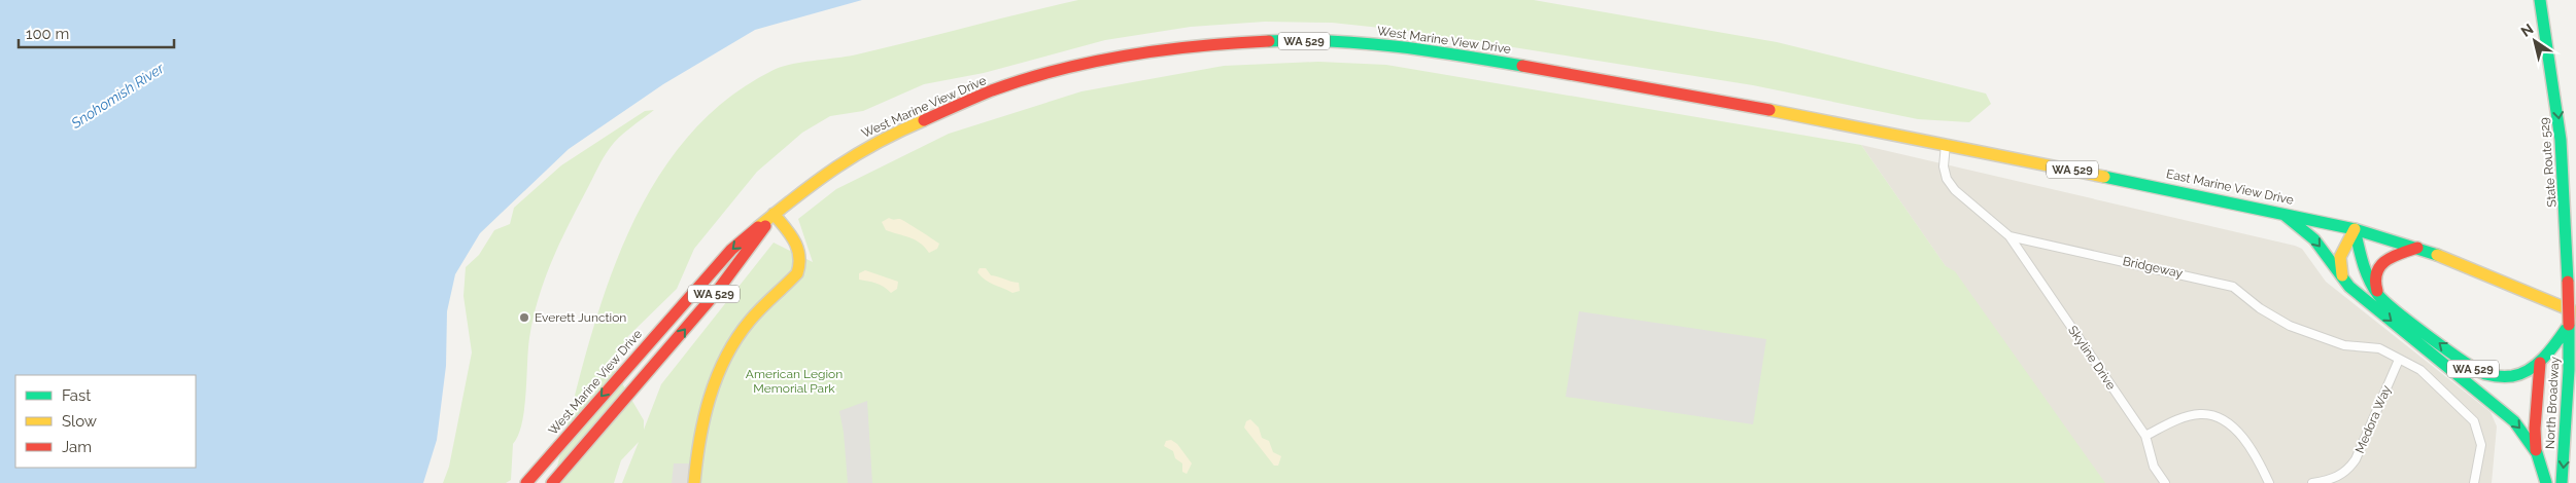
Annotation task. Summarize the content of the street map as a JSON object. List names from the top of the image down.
{
  "streets": {
    "main road": [
      "West Marine View Drive",
      "WA 529",
      "State Route 529",
      "East Marine View Drive",
      "North Broadway"
    ],
    "street": ["Bridgeway", "Skyline Drive", "Medora Way"]
  },
  "crossings": [
    ["West Marine View Drive", "East Marine View Drive"],
    ["WA 529", "State Route 529"],
    ["WA 529", "East Marine View Drive"],
    ["WA 529", "North Broadway"],
    ["State Route 529", "North Broadway"],
    ["East Marine View Drive", "Bridgeway"],
    ["Bridgeway", "Skyline Drive"],
    ["Bridgeway", "Medora Way"]
  ],
  "one_way": ["State Route 529"],
  "water": ["Snohomish River"],
  "parks": ["American Legion Memorial Park"],
  "places": ["Everett Junction"],
  "legend": ["Fast", "Slow", "Jam"],
  "scale_bar": "100 m",
  "north": "top left"
}
